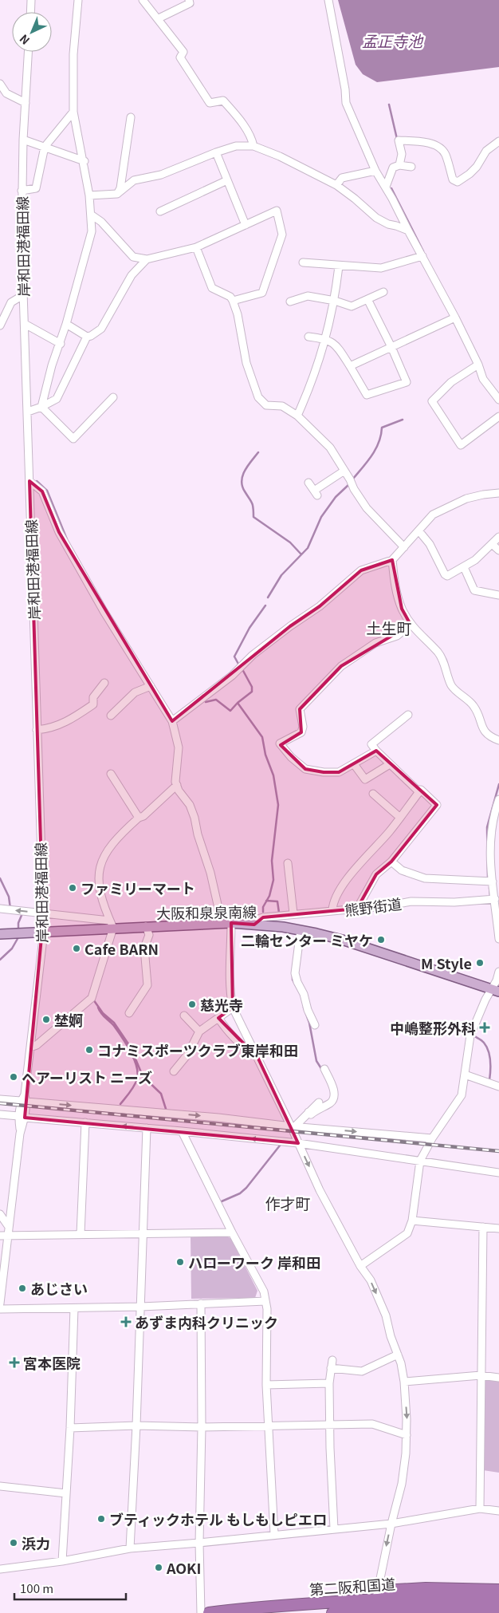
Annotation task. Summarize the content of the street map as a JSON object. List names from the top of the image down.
{
  "streets": {
    "highway": ["第二阪和国道"],
    "main road": ["大阪和泉泉南線"],
    "street": ["岸和田港福田線", "熊野街道"]
  },
  "crossings": [
    ["岸和田港福田線", "大阪和泉泉南線"],
    ["熊野街道", "大阪和泉泉南線"]
  ],
  "districts": ["土生町", "作才町"],
  "water": ["孟正寺池"],
  "places": {
    "other": [
      "ファミリーマート",
      "二輪センター ミヤケ",
      "Cafe BARN",
      "M Style",
      "慈光寺",
      "埜婀",
      "コナミスポーツクラブ東岸和田",
      "ヘアーリスト ニーズ",
      "ハローワーク 岸和田",
      "あじさい",
      "ブティックホテル もしもしピエロ",
      "浜力",
      "AOKI"
    ],
    "health": ["中嶋整形外科", "あずま内科クリニック", "宮本医院"]
  },
  "scale_bar": "100 m",
  "north": "bottom left"
}
